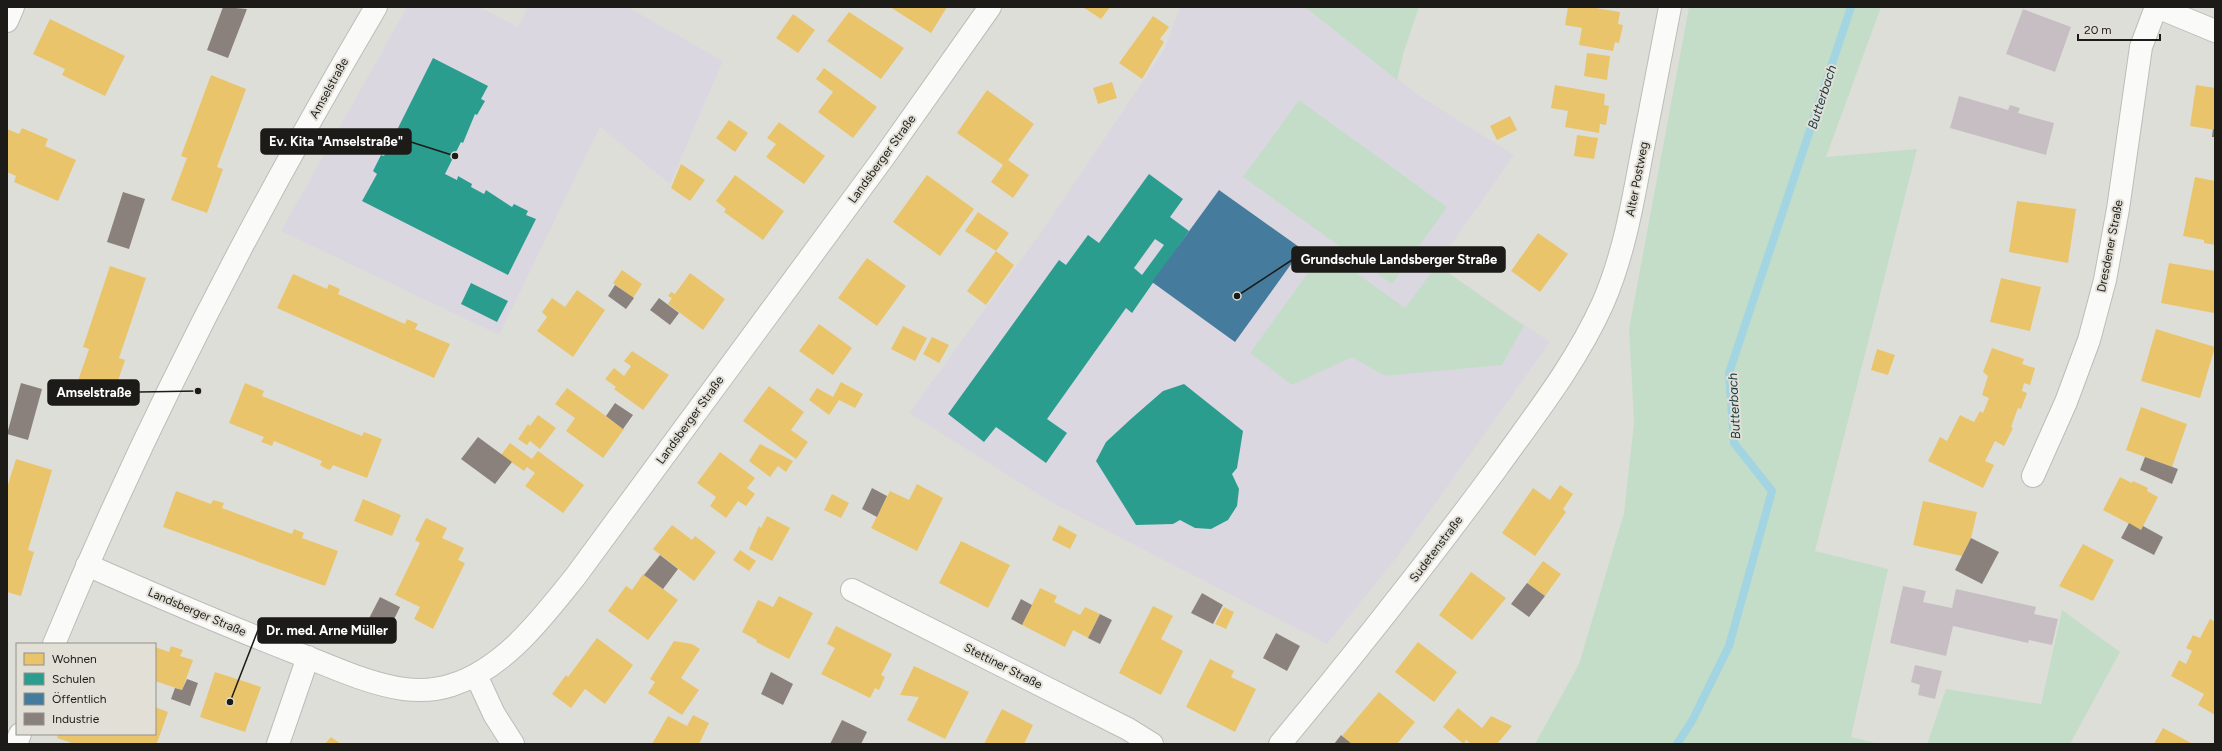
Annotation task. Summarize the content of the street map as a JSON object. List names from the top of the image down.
{
  "streets": {
    "street": [
      "Amselstraße",
      "Landsberger Straße",
      "Alter Postweg",
      "Dresdener Straße",
      "Sudetenstraße",
      "Stettiner Straße"
    ]
  },
  "crossings": [
    ["Amselstraße", "Landsberger Straße"],
    ["Alter Postweg", "Sudetenstraße"]
  ],
  "water": ["Butterbach"],
  "places": [
    "Ev. Kita \"Amselstraße\"",
    "Grundschule Landsberger Straße",
    "Amselstraße",
    "Dr. med. Arne Müller"
  ],
  "legend": [
    "Wohnen",
    "Schulen",
    "Öffentlich",
    "Industrie"
  ],
  "scale_bar": "20 m"
}
